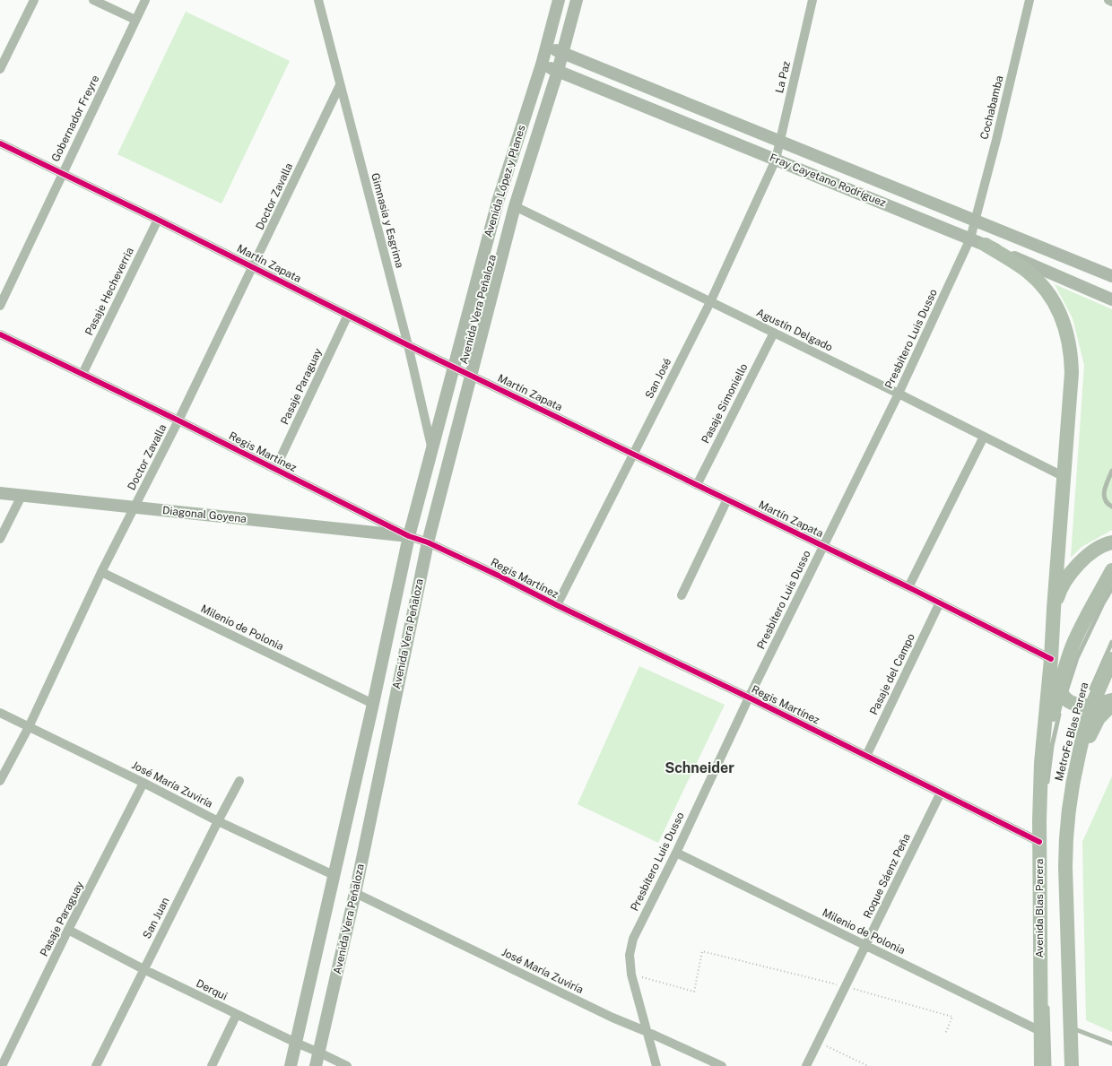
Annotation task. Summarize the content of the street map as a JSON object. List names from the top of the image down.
{
  "streets": {
    "main road": [
      "Fray Cayetano Rodríguez",
      "Avenida López y Planes",
      "Avenida Vera Peñaloza",
      "Diagonal Goyena",
      "Avenida Blas Parera"
    ],
    "street": [
      "La Paz",
      "Cochabamba",
      "Gobernador Freyre",
      "Doctor Zavalla",
      "Gimnasia y Esgrima",
      "Martín Zapata",
      "Pasaje Hecheverria",
      "Agustín Delgado",
      "Presbítero Luis Dusso",
      "San José",
      "Pasaje Paraguay",
      "Pasaje Simoniello",
      "Regis Martínez",
      "Milenio de Polonia",
      "Pasaje del Campo",
      "José María Zuviría",
      "Roque Sáenz Peña",
      "San Juan",
      "Derqui"
    ],
    "lane": ["MetroFe Blas Parera"]
  },
  "crossings": [
    ["La Paz", "Fray Cayetano Rodríguez"],
    ["La Paz", "San José"],
    ["Cochabamba", "Fray Cayetano Rodríguez"],
    ["Cochabamba", "Presbítero Luis Dusso"],
    ["Gobernador Freyre", "Martín Zapata"],
    ["Fray Cayetano Rodríguez", "Avenida López y Planes"],
    ["Fray Cayetano Rodríguez", "Presbítero Luis Dusso"],
    ["Fray Cayetano Rodríguez", "San José"],
    ["Avenida López y Planes", "Gimnasia y Esgrima"],
    ["Avenida López y Planes", "Martín Zapata"],
    ["Avenida López y Planes", "Avenida Vera Peñaloza"],
    ["Avenida López y Planes", "Agustín Delgado"],
    ["Doctor Zavalla", "Gimnasia y Esgrima"],
    ["Doctor Zavalla", "Martín Zapata"],
    ["Doctor Zavalla", "Regis Martínez"],
    ["Doctor Zavalla", "Diagonal Goyena"],
    ["Doctor Zavalla", "Milenio de Polonia"],
    ["Doctor Zavalla", "José María Zuviría"],
    ["Gimnasia y Esgrima", "Martín Zapata"],
    ["Gimnasia y Esgrima", "Avenida Vera Peñaloza"],
    ["Martín Zapata", "Pasaje Hecheverria"],
    ["Martín Zapata", "Avenida Vera Peñaloza"],
    ["Martín Zapata", "Presbítero Luis Dusso"],
    ["Martín Zapata", "San José"],
    ["Martín Zapata", "Pasaje Paraguay"],
    ["Martín Zapata", "Pasaje Simoniello"],
    ["Martín Zapata", "Pasaje del Campo"],
    ["Pasaje Hecheverria", "Regis Martínez"],
    ["Avenida Vera Peñaloza", "Agustín Delgado"],
    ["Avenida Vera Peñaloza", "Regis Martínez"],
    ["Avenida Vera Peñaloza", "Diagonal Goyena"],
    ["Avenida Vera Peñaloza", "Milenio de Polonia"],
    ["Avenida Vera Peñaloza", "José María Zuviría"],
    ["Avenida Vera Peñaloza", "Derqui"],
    ["Agustín Delgado", "Presbítero Luis Dusso"],
    ["Agustín Delgado", "San José"],
    ["Agustín Delgado", "Pasaje Simoniello"],
    ["Presbítero Luis Dusso", "Regis Martínez"],
    ["Presbítero Luis Dusso", "Milenio de Polonia"],
    ["Presbítero Luis Dusso", "José María Zuviría"],
    ["San José", "Regis Martínez"],
    ["Pasaje Paraguay", "Regis Martínez"],
    ["Pasaje Paraguay", "José María Zuviría"],
    ["Pasaje Paraguay", "Derqui"],
    ["Regis Martínez", "Diagonal Goyena"],
    ["Regis Martínez", "Pasaje del Campo"],
    ["Regis Martínez", "Roque Sáenz Peña"],
    ["Regis Martínez", "Avenida Blas Parera"],
    ["Milenio de Polonia", "Roque Sáenz Peña"],
    ["Milenio de Polonia", "Avenida Blas Parera"],
    ["MetroFe Blas Parera", "Avenida Blas Parera"],
    ["José María Zuviría", "San Juan"],
    ["San Juan", "Derqui"]
  ],
  "districts": ["Schneider"]
}
